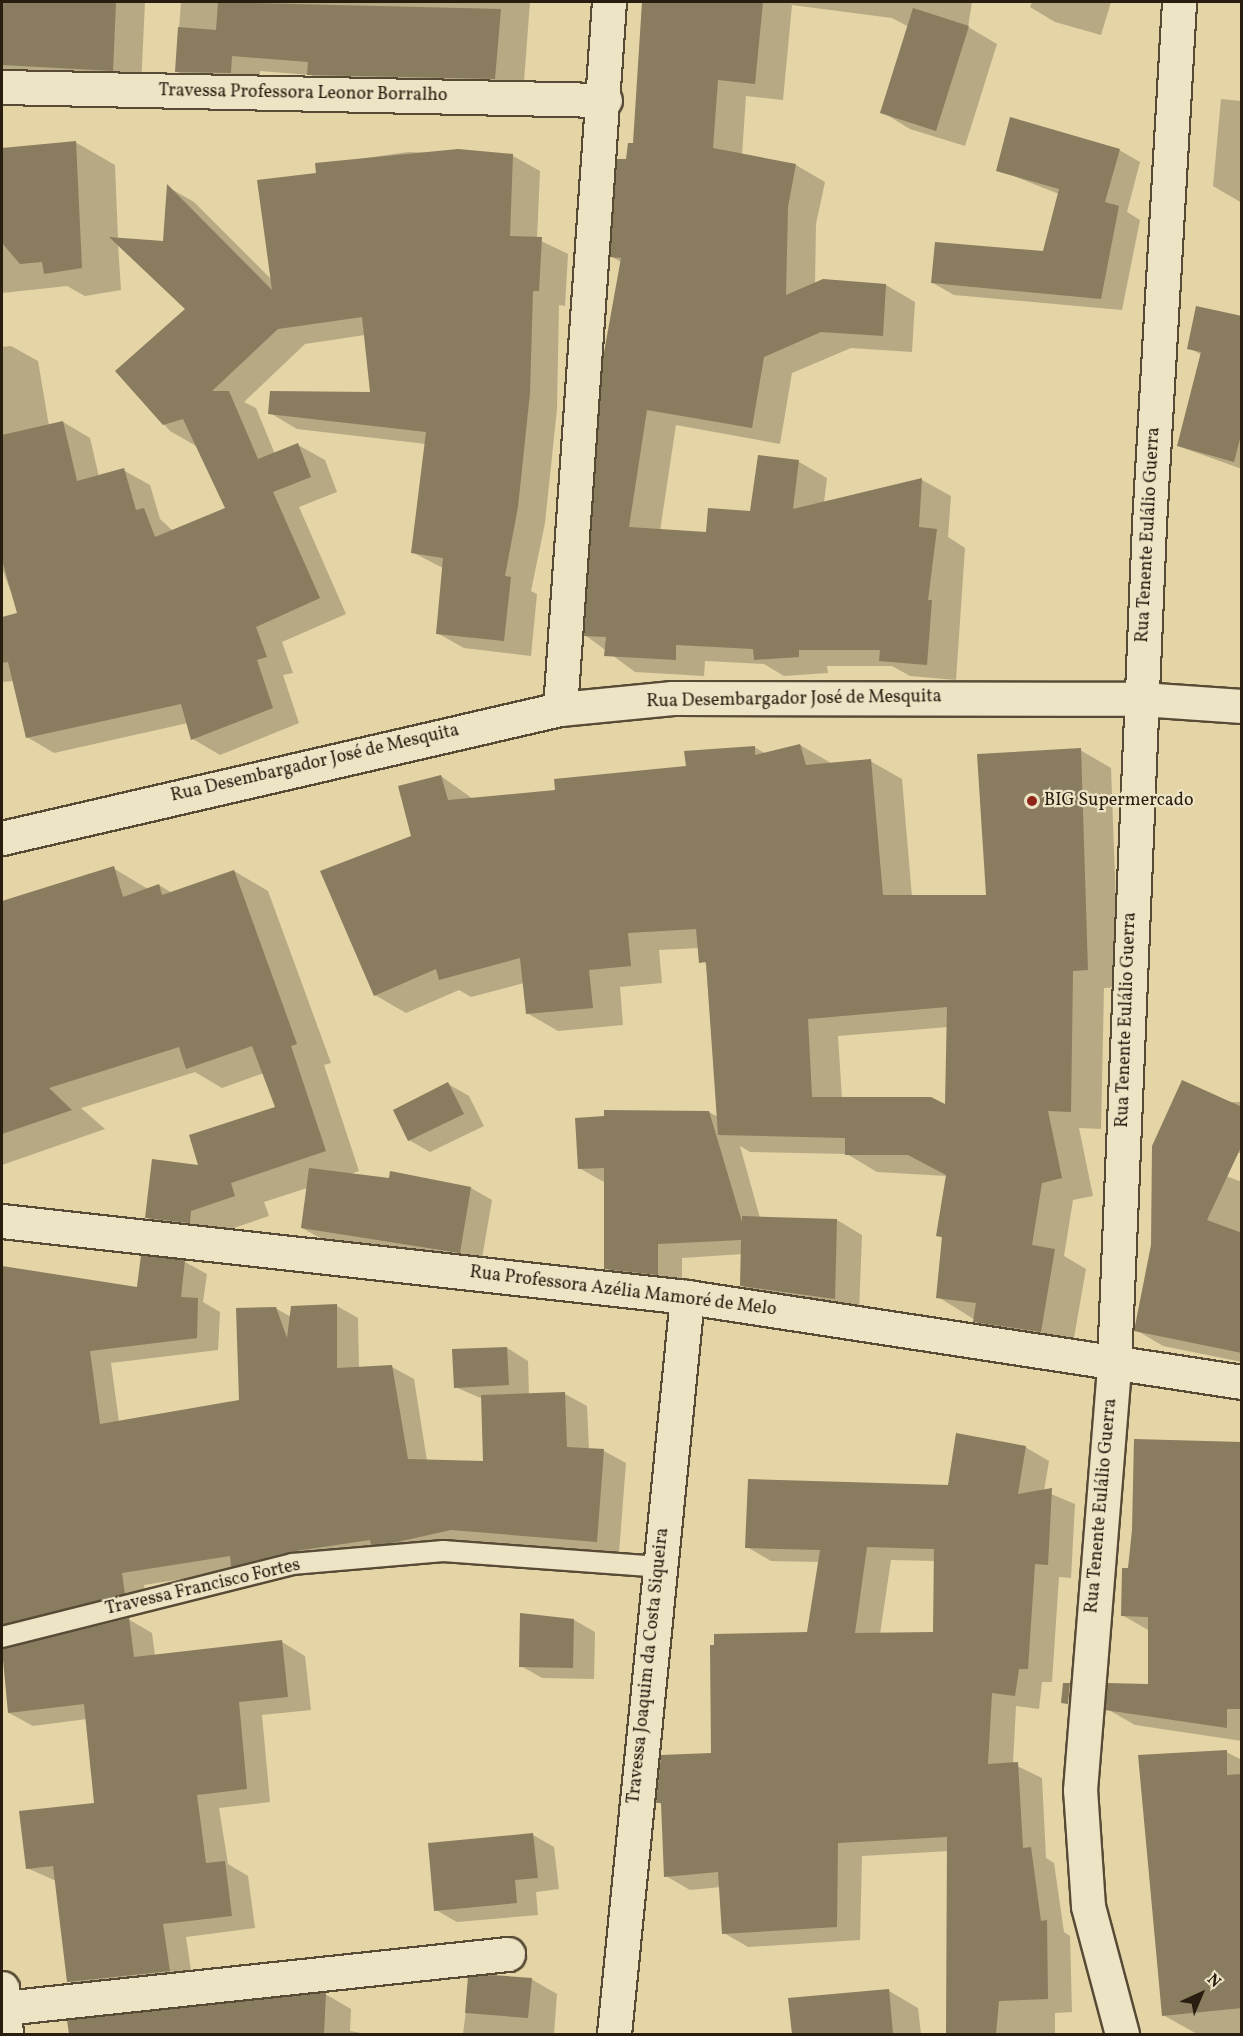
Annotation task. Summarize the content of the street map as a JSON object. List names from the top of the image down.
{
  "streets": {
    "street": [
      "Travessa Professora Leonor Borralho",
      "Rua Tenente Eulálio Guerra",
      "Rua Desembargador José de Mesquita",
      "Rua Professora Azélia Mamoré de Melo",
      "Travessa Joaquim da Costa Siqueira"
    ],
    "lane": ["Travessa Francisco Fortes"]
  },
  "crossings": [
    ["Rua Tenente Eulálio Guerra", "Rua Desembargador José de Mesquita"],
    ["Rua Tenente Eulálio Guerra", "Rua Professora Azélia Mamoré de Melo"],
    ["Rua Professora Azélia Mamoré de Melo", "Travessa Joaquim da Costa Siqueira"],
    ["Travessa Francisco Fortes", "Travessa Joaquim da Costa Siqueira"]
  ],
  "places": ["BIG Supermercado"],
  "north": "top right"
}
